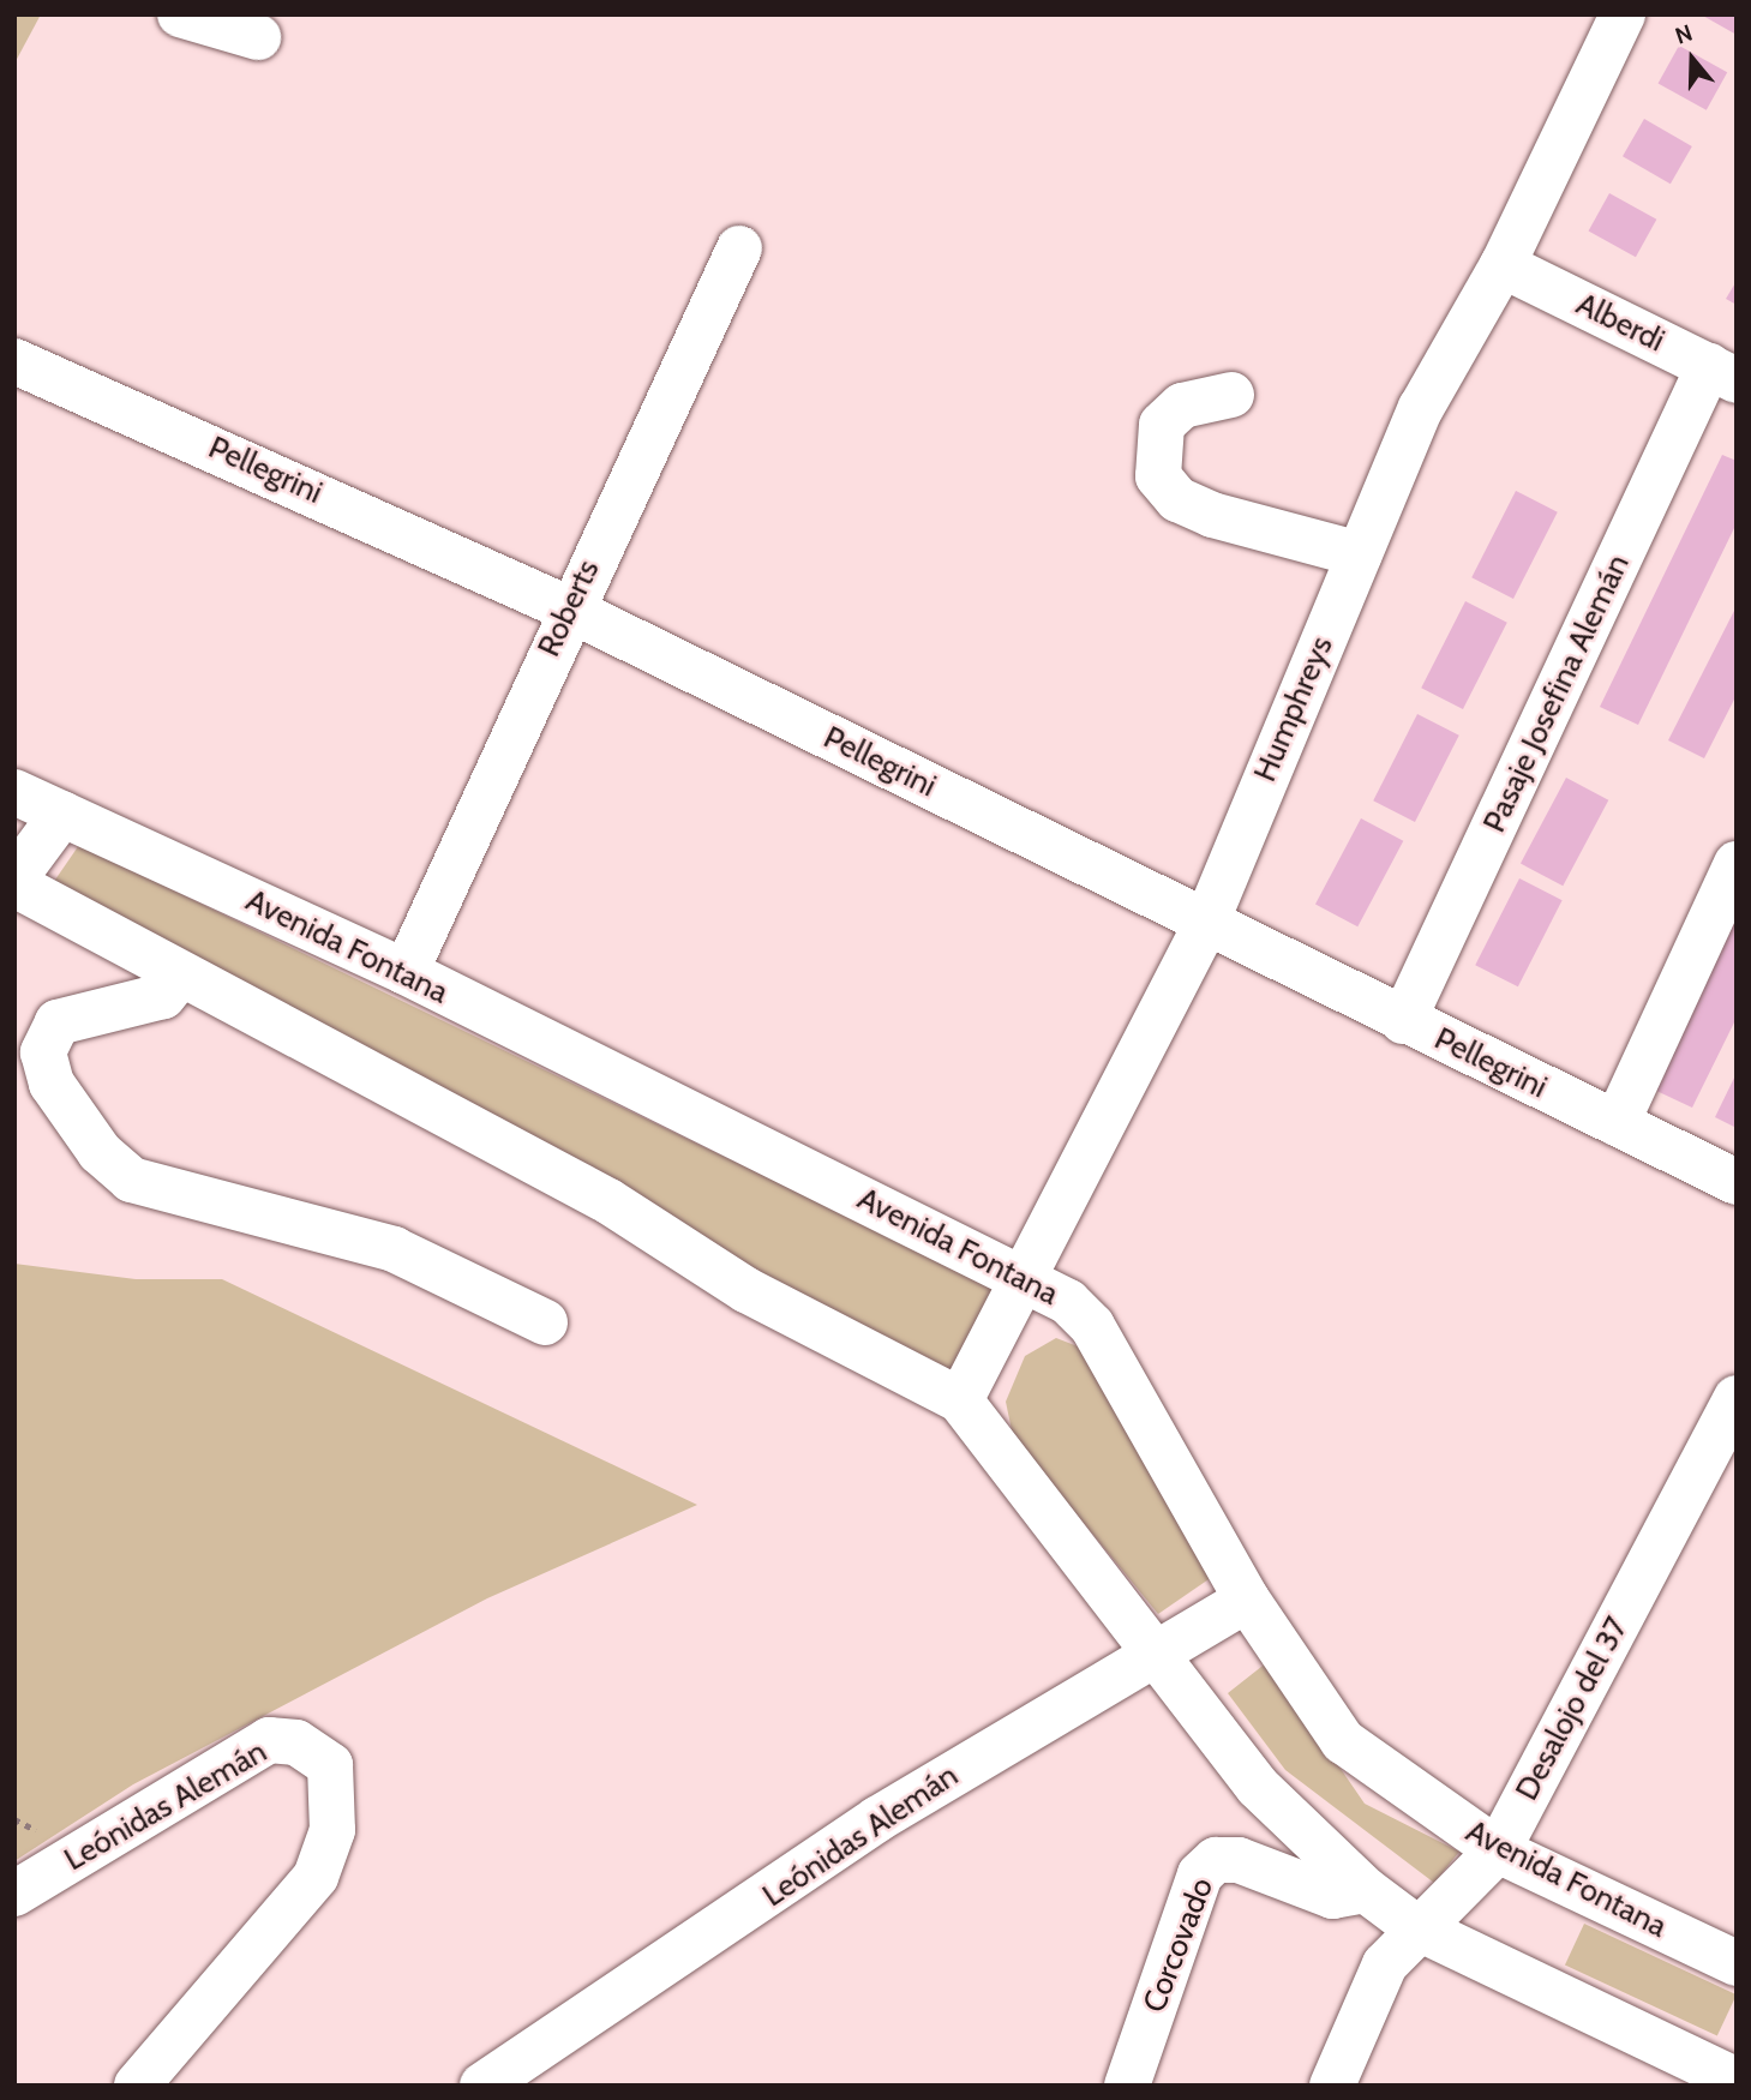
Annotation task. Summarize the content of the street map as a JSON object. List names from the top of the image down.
{
  "streets": {
    "street": [
      "Alberdi",
      "Pellegrini",
      "Roberts",
      "Pasaje Josefina Alemán",
      "Humphreys",
      "Avenida Fontana",
      "Desalojo del 37",
      "Leónidas Alemán",
      "Corcovado"
    ]
  },
  "crossings": [
    ["Alberdi", "Pasaje Josefina Alemán"],
    ["Alberdi", "Humphreys"],
    ["Pellegrini", "Roberts"],
    ["Pellegrini", "Pasaje Josefina Alemán"],
    ["Pellegrini", "Humphreys"],
    ["Roberts", "Avenida Fontana"],
    ["Humphreys", "Avenida Fontana"],
    ["Avenida Fontana", "Desalojo del 37"],
    ["Avenida Fontana", "Leónidas Alemán"]
  ],
  "north": "top"
}
